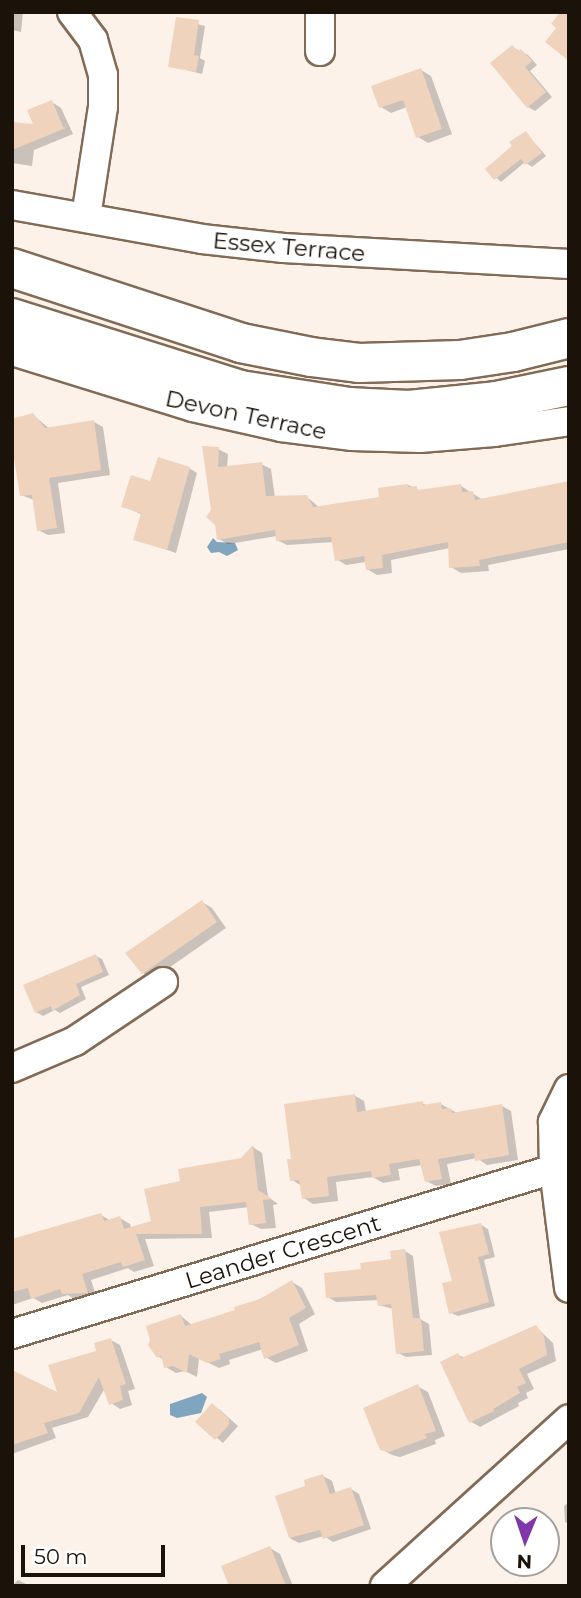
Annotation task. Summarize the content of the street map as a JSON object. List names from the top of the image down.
{
  "streets": {
    "street": ["Essex Terrace", "Devon Terrace", "Leander Crescent"]
  },
  "scale_bar": "50 m",
  "north": "bottom"
}
